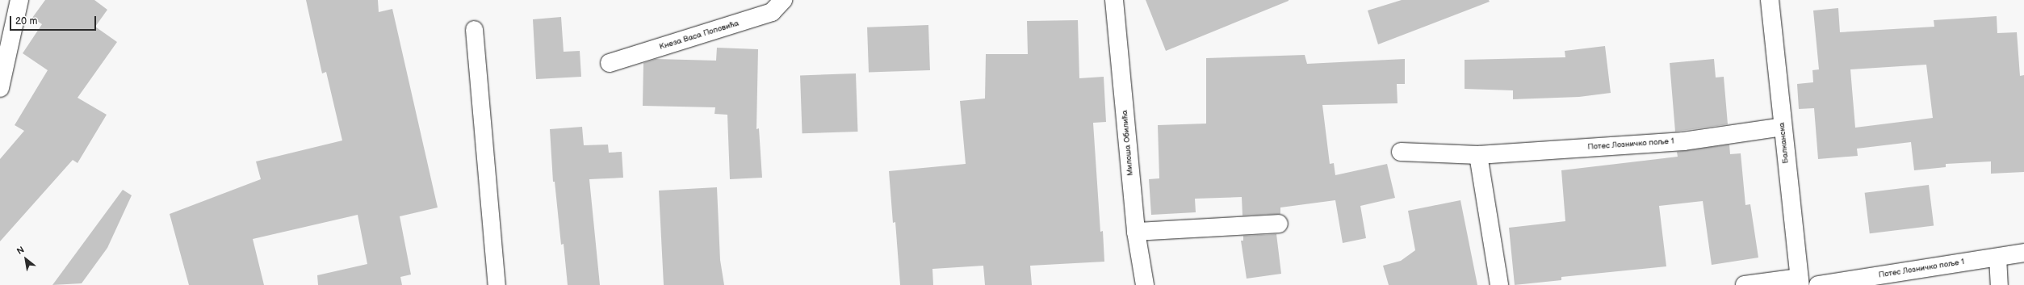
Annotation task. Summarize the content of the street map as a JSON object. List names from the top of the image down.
{
  "streets": {
    "street": [
      "Кнеза Васа Поповића",
      "Милоша Обилића",
      "Балканска",
      "Потес Лозничко поље 1"
    ]
  },
  "crossings": [
    ["Балканска", "Потес Лозничко поље 1"]
  ],
  "scale_bar": "20 m",
  "north": "top left"
}
